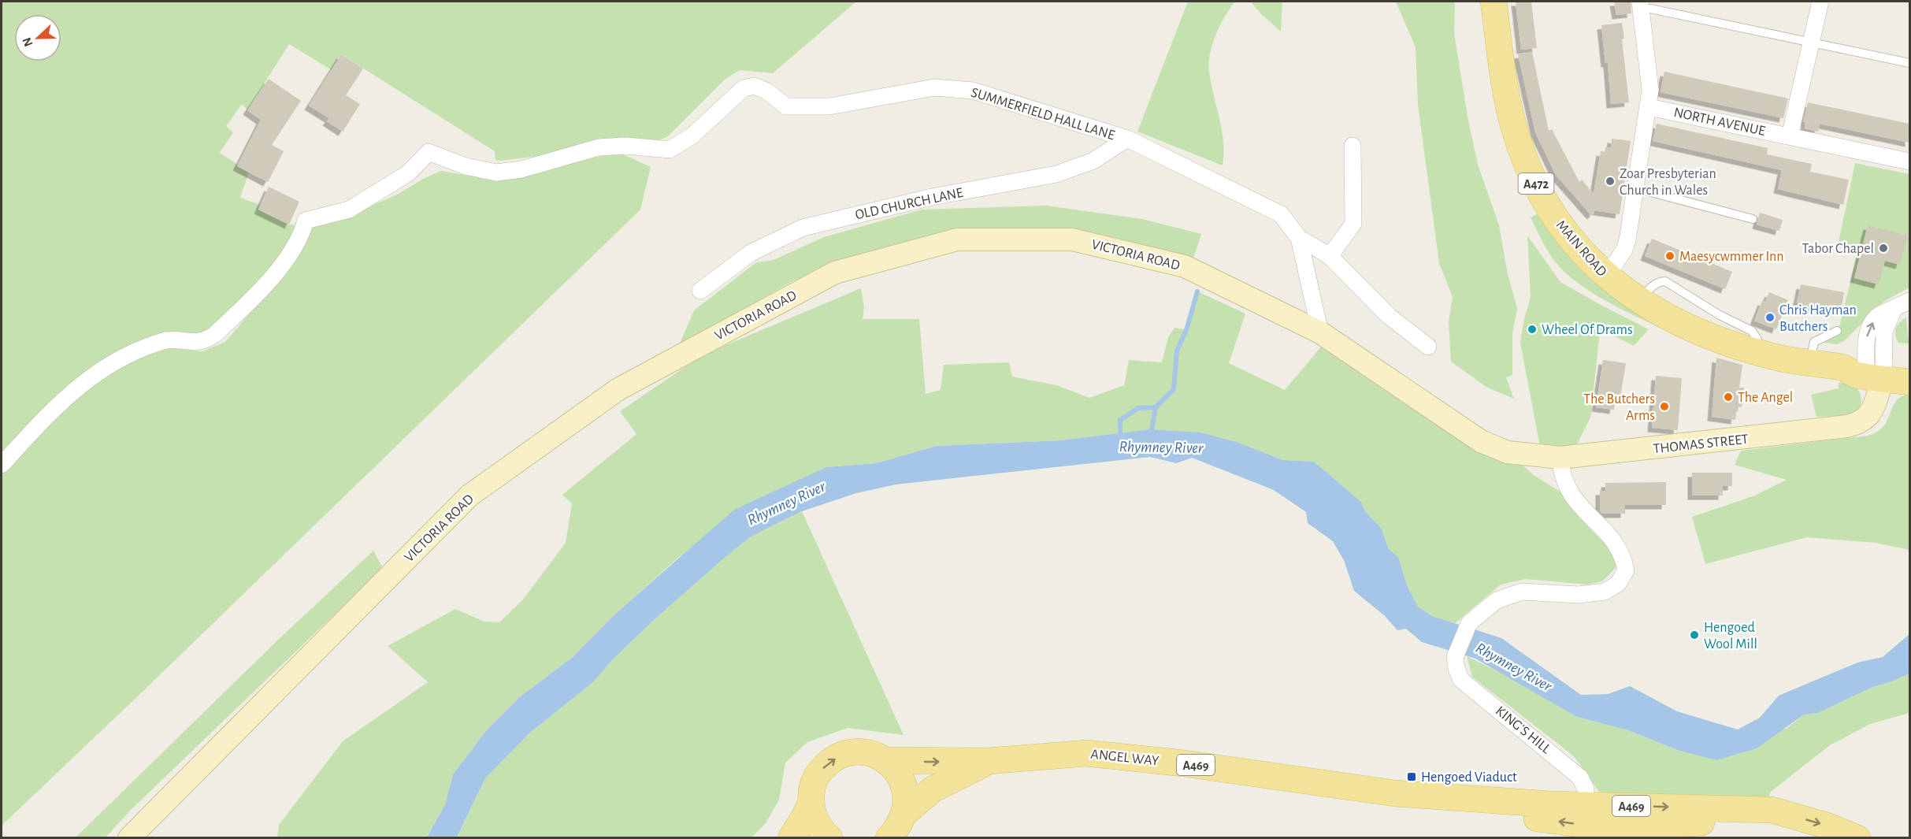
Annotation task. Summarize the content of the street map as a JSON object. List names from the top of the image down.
{
  "streets": {
    "main road": [
      "A472",
      "MAIN ROAD",
      "VICTORIA ROAD",
      "THOMAS STREET",
      "ANGEL WAY",
      "A469"
    ],
    "street": [
      "SUMMERFIELD HALL LANE",
      "NORTH AVENUE",
      "OLD CHURCH LANE",
      "KING'S HILL"
    ]
  },
  "crossings": [
    ["SUMMERFIELD HALL LANE", "OLD CHURCH LANE"],
    ["SUMMERFIELD HALL LANE", "VICTORIA ROAD"],
    ["MAIN ROAD", "THOMAS STREET"],
    ["VICTORIA ROAD", "THOMAS STREET"],
    ["THOMAS STREET", "KING'S HILL"],
    ["KING'S HILL", "A469"],
    ["ANGEL WAY", "A469"]
  ],
  "water": ["Rhymney River"],
  "places": {
    "other": [
      "Zoar Presbyterian Church in Wales",
      "Tabor Chapel",
      "Maesycwmmer Inn",
      "Chris Hayman Butchers",
      "Wheel Of Drams",
      "The Angel",
      "The Butchers Arms",
      "Hengoed Wool Mill"
    ],
    "transit": ["Hengoed Viaduct"]
  },
  "north": "left"
}
